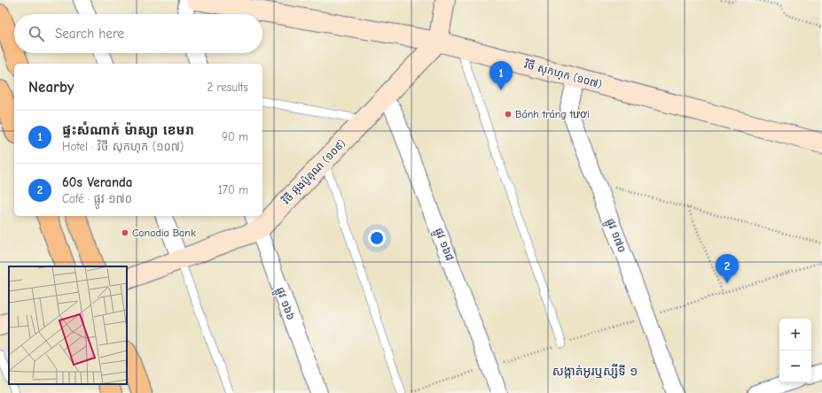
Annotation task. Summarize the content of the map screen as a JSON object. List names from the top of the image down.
{
  "streets": {
    "street": [
      "វិថី សុកហុក (១០៧)",
      "វិថី អ៊ុងប៉ូគុណ (១០៩)",
      "ផ្លូវ ១៧០",
      "ផ្លូវ ១៦៨",
      "ផ្លូវ ១៦៦"
    ]
  },
  "crossings": [
    ["វិថី សុកហុក (១០៧)", "វិថី អ៊ុងប៉ូគុណ (១០៩)"],
    ["វិថី សុកហុក (១០៧)", "ផ្លូវ ១៧០"],
    ["វិថី អ៊ុងប៉ូគុណ (១០៩)", "ផ្លូវ ១៦៨"],
    ["វិថី អ៊ុងប៉ូគុណ (១០៩)", "ផ្លូវ ១៦៦"]
  ],
  "districts": ["សង្កាត់អូរឬស្សីទី ១"],
  "places": ["Bánh tráng tươi", "Canadia Bank"],
  "page": {
    "search": "Search here",
    "pins": ["1", "2"],
    "heading": ["Nearby", "2 results"],
    "list": [
      {
        "mark": "1",
        "name": "ផ្ទះសំណាក់ ម៉ាស្សា ខេមរា",
        "note": "Hotel · វិថី សុកហុក (១០៧)",
        "value": "90 m"
      },
      {
        "mark": "2",
        "name": "60s Veranda",
        "note": "Café · ផ្លូវ ១៧០",
        "value": "170 m"
      }
    ],
    "map_buttons": ["+", "−"]
  }
}
